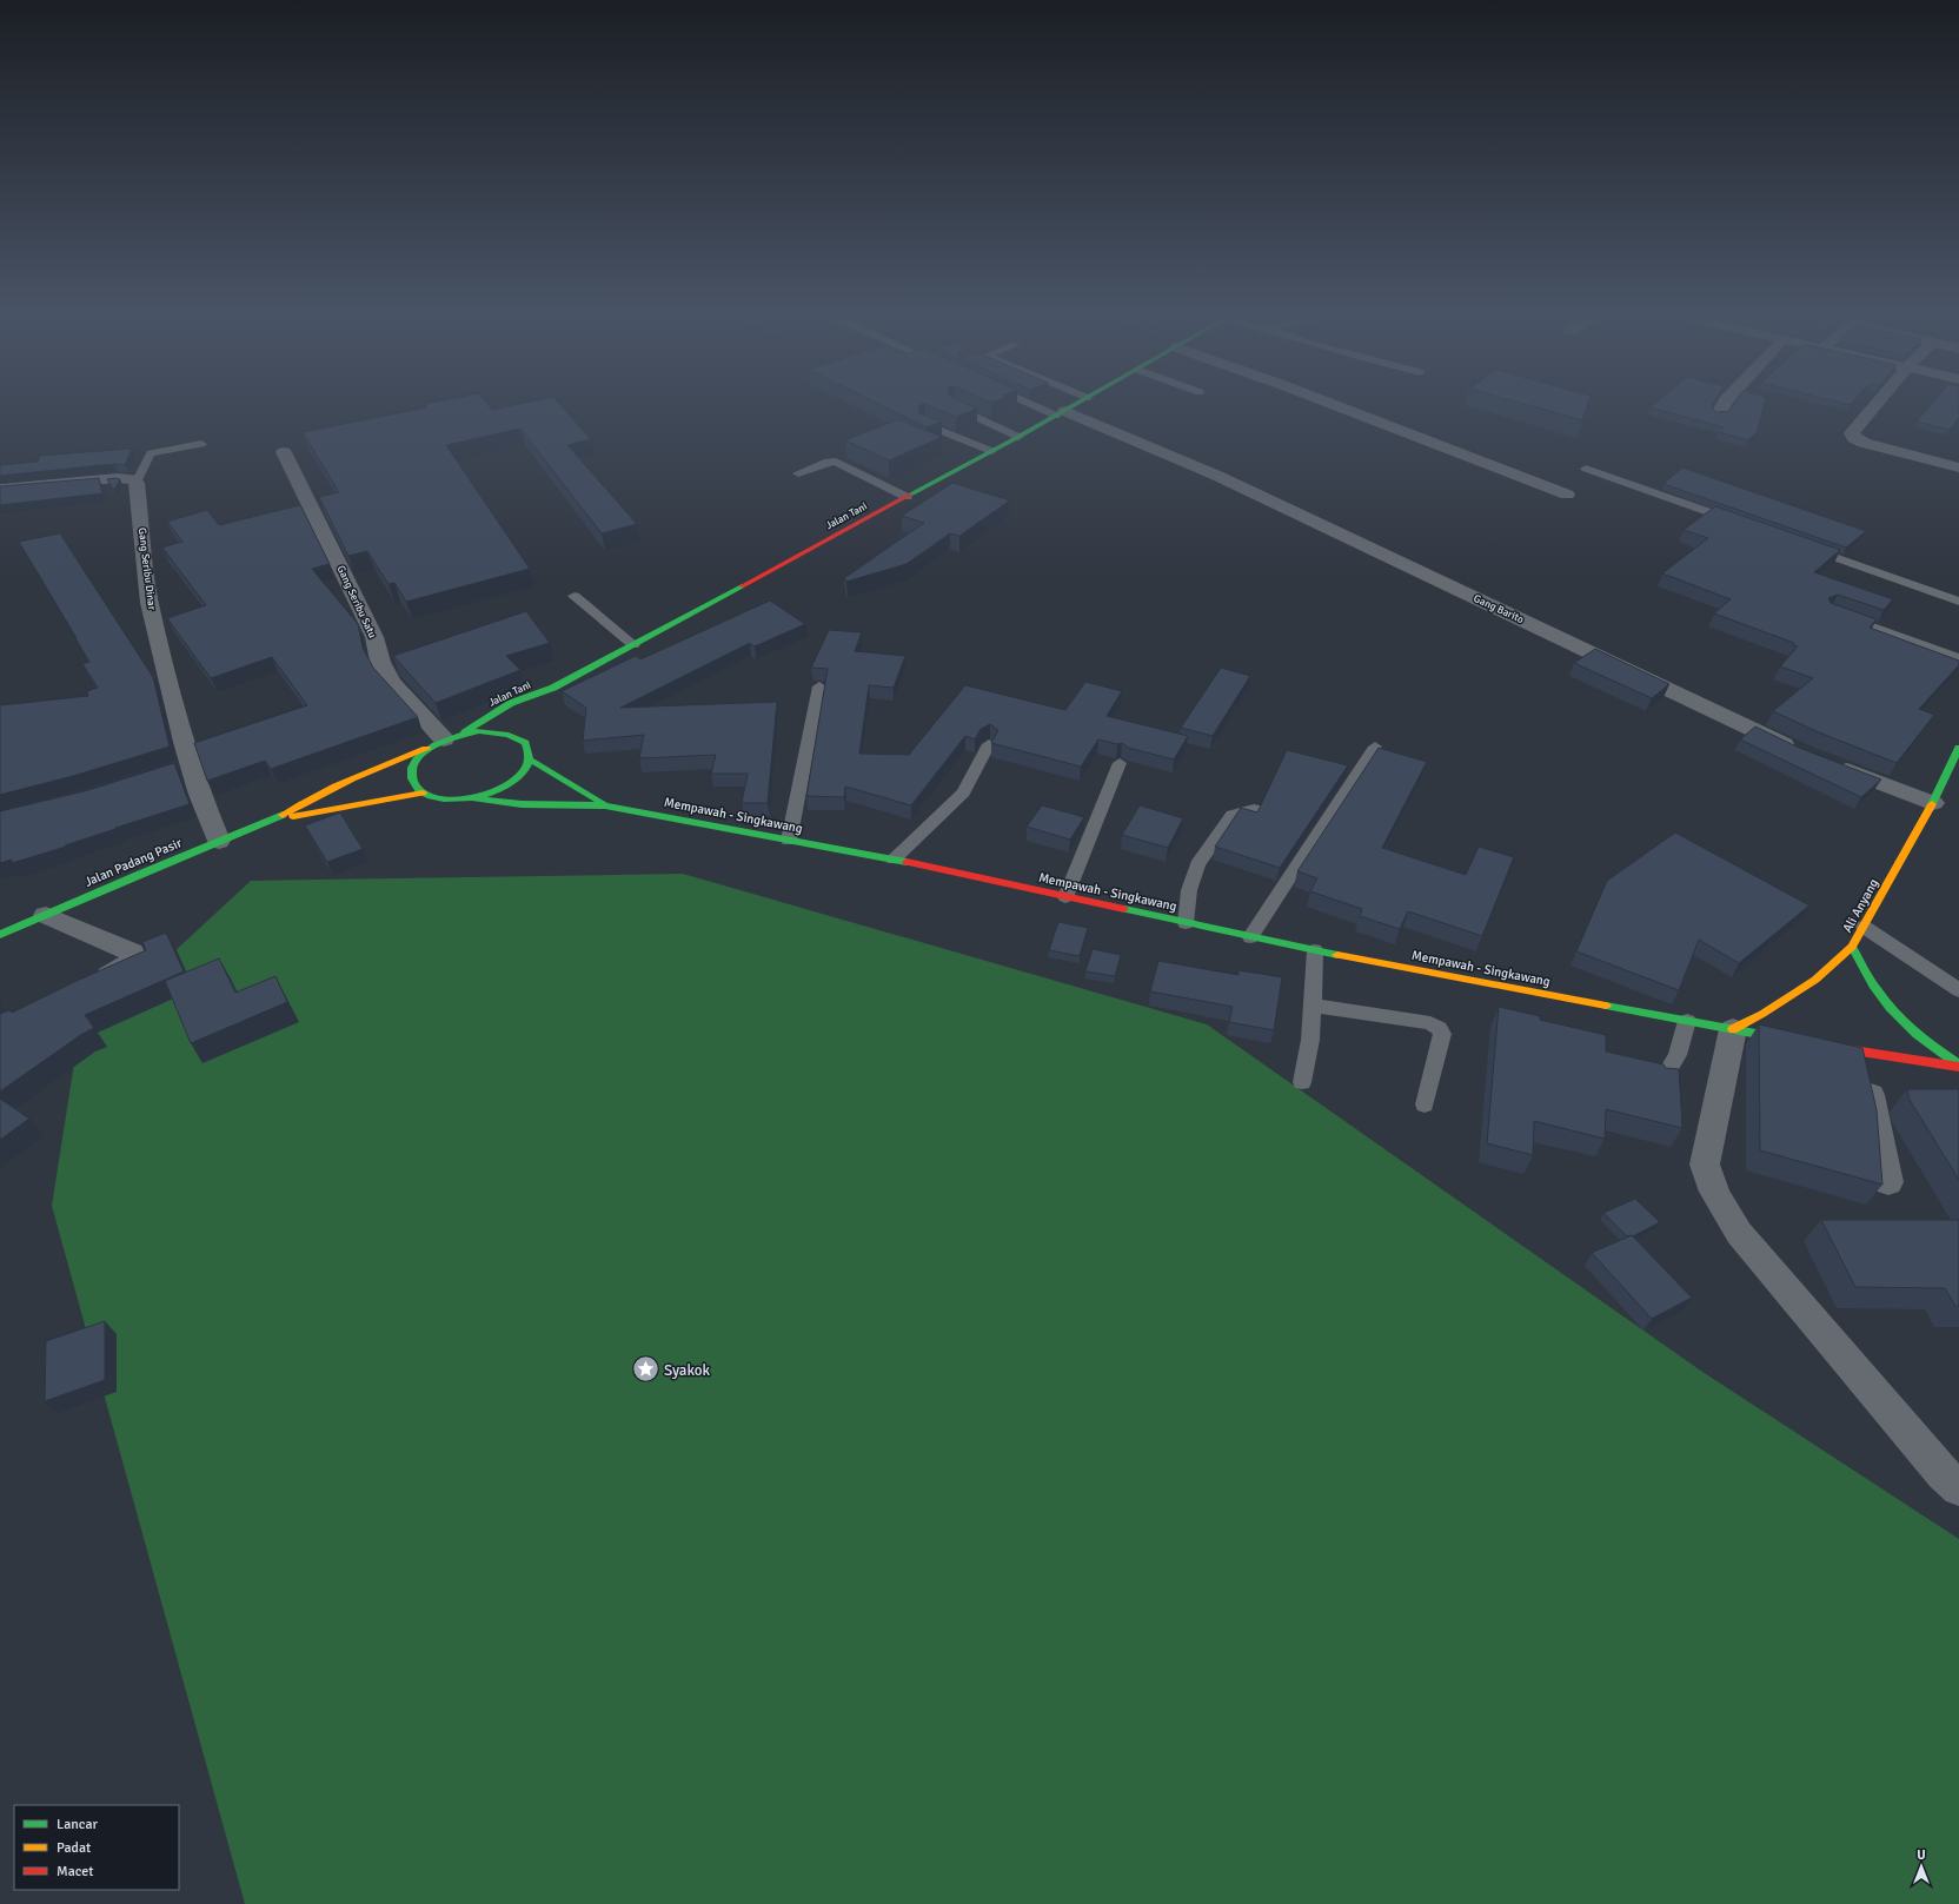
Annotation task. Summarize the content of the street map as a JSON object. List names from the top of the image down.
{
  "streets": {
    "main road": [
      "Jalan Tani",
      "Mempawah - Singkawang",
      "Jalan Padang Pasir",
      "Ali Anyang"
    ],
    "street": ["Gang Seribu Dinar", "Gang Seribu Satu", "Gang Barito"]
  },
  "crossings": [
    ["Jalan Tani", "Gang Barito"],
    ["Gang Seribu Dinar", "Jalan Padang Pasir"],
    ["Mempawah - Singkawang", "Ali Anyang"]
  ],
  "places": {
    "place": ["Syakok"]
  },
  "legend": ["Lancar", "Padat", "Macet"],
  "north": "top"
}
